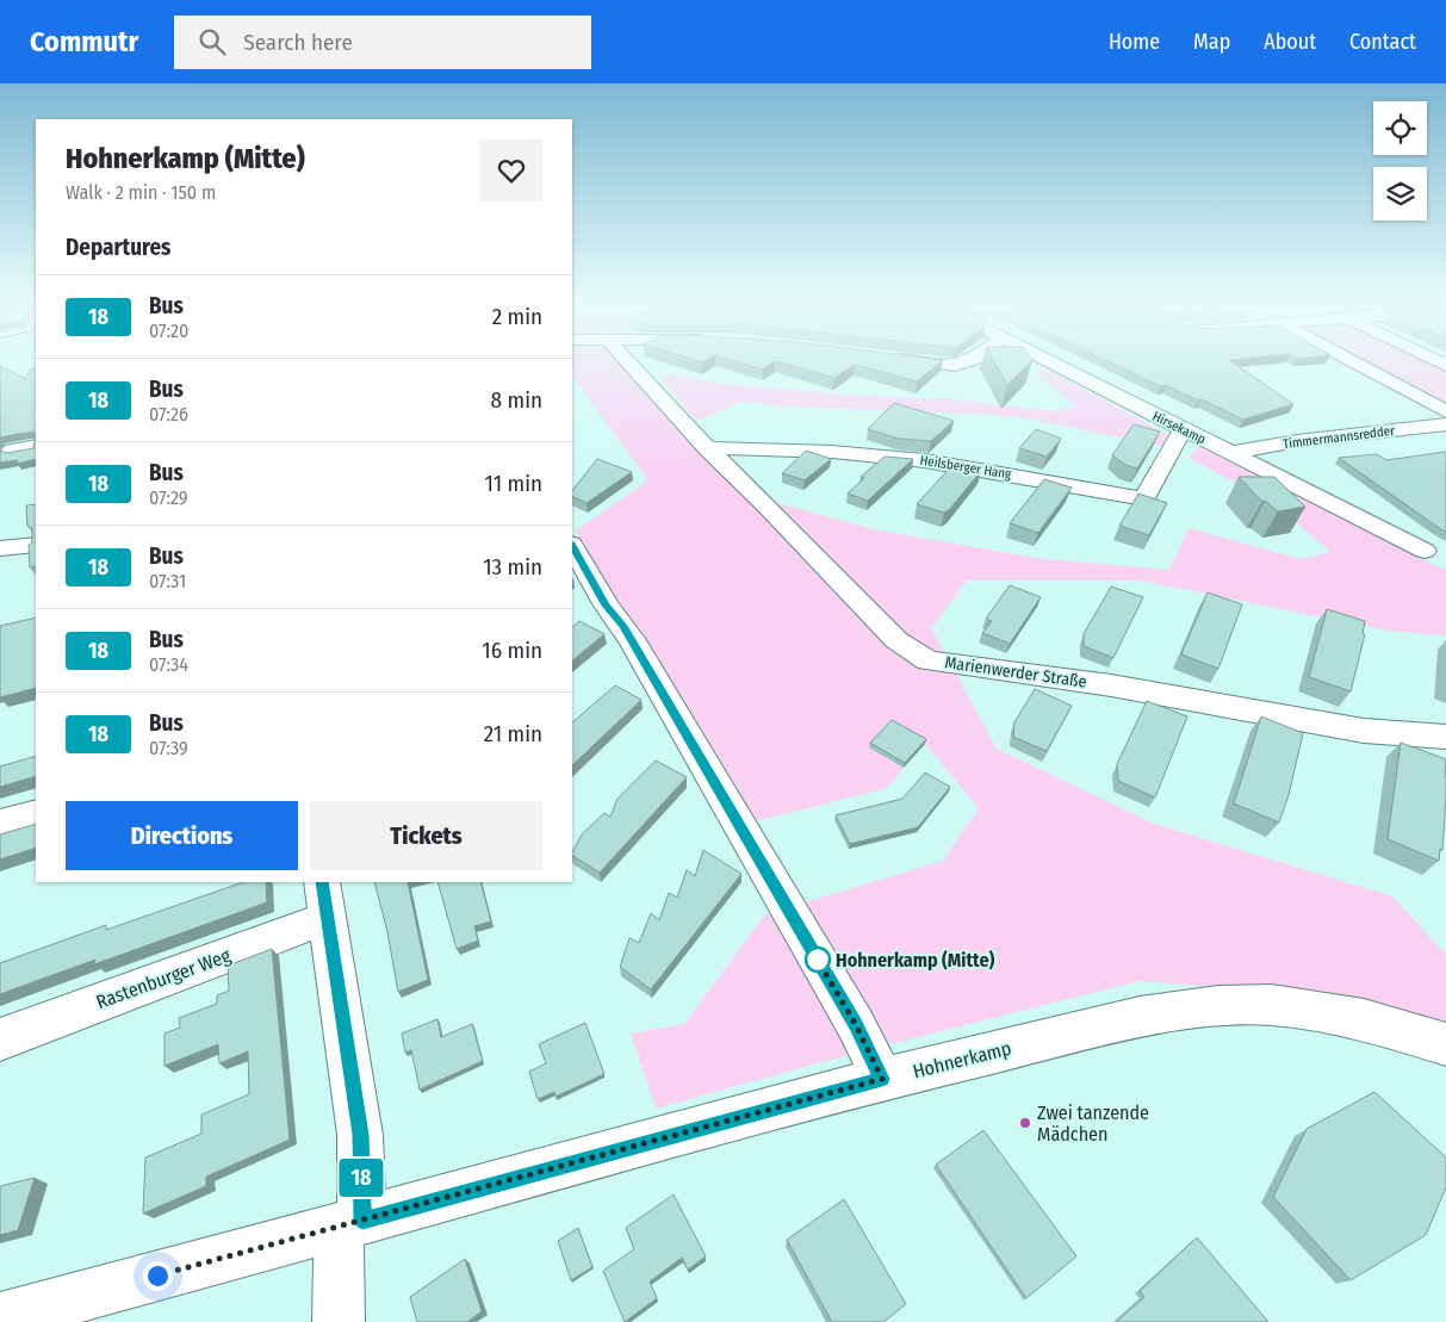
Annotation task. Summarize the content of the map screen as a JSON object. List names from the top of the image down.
{
  "streets": {
    "street": [
      "Hirsekamp",
      "Timmermannsredder",
      "Heilsberger Hang",
      "Marienwerder Straße",
      "Rastenburger Weg",
      "Hohnerkamp"
    ]
  },
  "crossings": [
    ["Hirsekamp", "Timmermannsredder"],
    ["Hirsekamp", "Heilsberger Hang"],
    ["Heilsberger Hang", "Marienwerder Straße"]
  ],
  "places": ["Hohnerkamp (Mitte)", "Zwei tanzende Mädchen"],
  "lines": ["bus line 18"],
  "page": {
    "header": "Commutr",
    "search": "Search here",
    "nav": [
      "Home",
      "Map",
      "About",
      "Contact"
    ],
    "on_map": "18",
    "heading": [
      ["Hohnerkamp (Mitte)", "Walk · 2 min · 150 m"],
      "Departures"
    ],
    "list": [
      {
        "mark": "18",
        "name": "Bus",
        "note": "07:20",
        "value": "2 min"
      },
      {
        "mark": "18",
        "name": "Bus",
        "note": "07:26",
        "value": "8 min"
      },
      {
        "mark": "18",
        "name": "Bus",
        "note": "07:29",
        "value": "11 min"
      },
      {
        "mark": "18",
        "name": "Bus",
        "note": "07:31",
        "value": "13 min"
      },
      {
        "mark": "18",
        "name": "Bus",
        "note": "07:34",
        "value": "16 min"
      },
      {
        "mark": "18",
        "name": "Bus",
        "note": "07:39",
        "value": "21 min"
      }
    ],
    "buttons": ["Directions", "Tickets"]
  }
}
